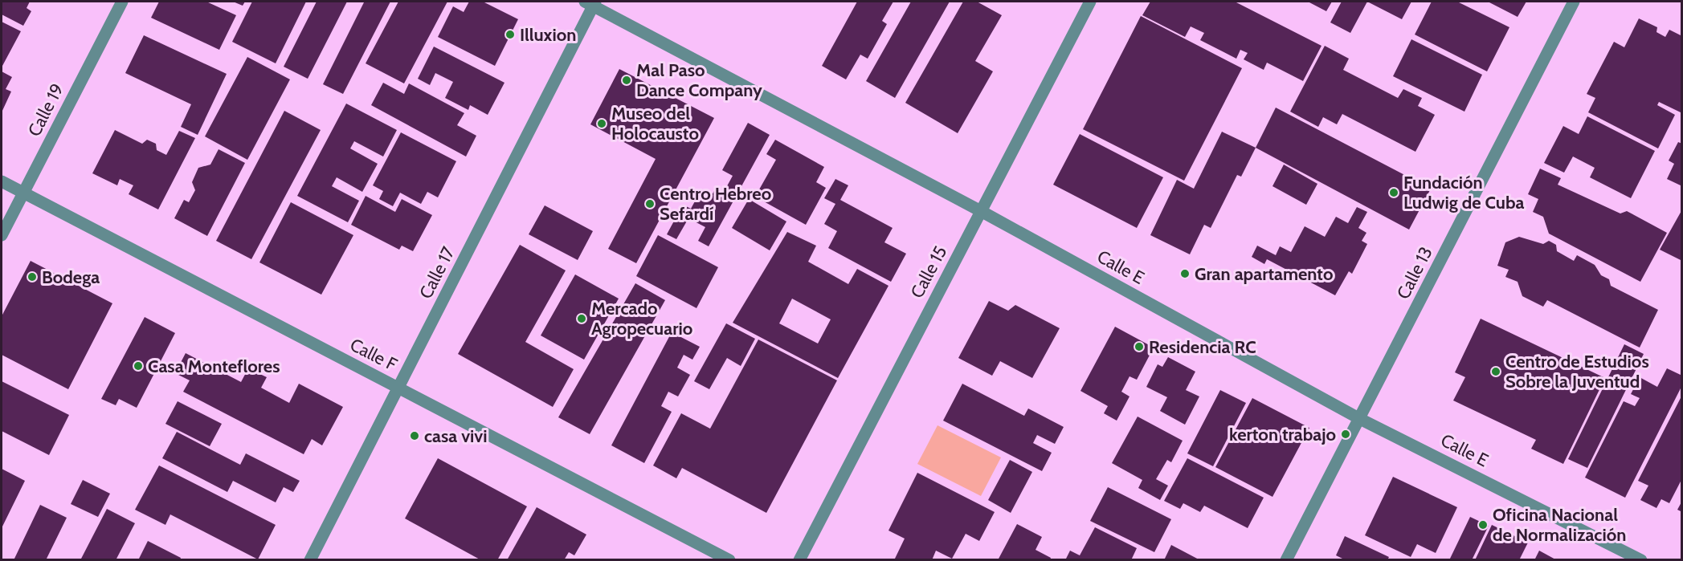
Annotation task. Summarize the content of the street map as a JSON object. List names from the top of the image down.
{
  "streets": {
    "street": [
      "Calle 19",
      "Calle E",
      "Calle 15",
      "Calle 17",
      "Calle 13",
      "Calle F"
    ]
  },
  "crossings": [
    ["Calle 19", "Calle F"],
    ["Calle E", "Calle 15"],
    ["Calle E", "Calle 17"],
    ["Calle E", "Calle 13"],
    ["Calle 17", "Calle F"]
  ],
  "places": [
    "Illuxion",
    "Mal Paso Dance Company",
    "Museo del Holocausto",
    "Fundación Ludwig de Cuba",
    "Centro Hebreo Sefardí",
    "Gran apartamento",
    "Bodega",
    "Mercado Agropecuario",
    "Residencia RC",
    "Casa Monteflores",
    "Centro de Estudios Sobre la Juventud",
    "kerton trabajo",
    "casa vivi",
    "Oficina Nacional de Normalización"
  ]
}
